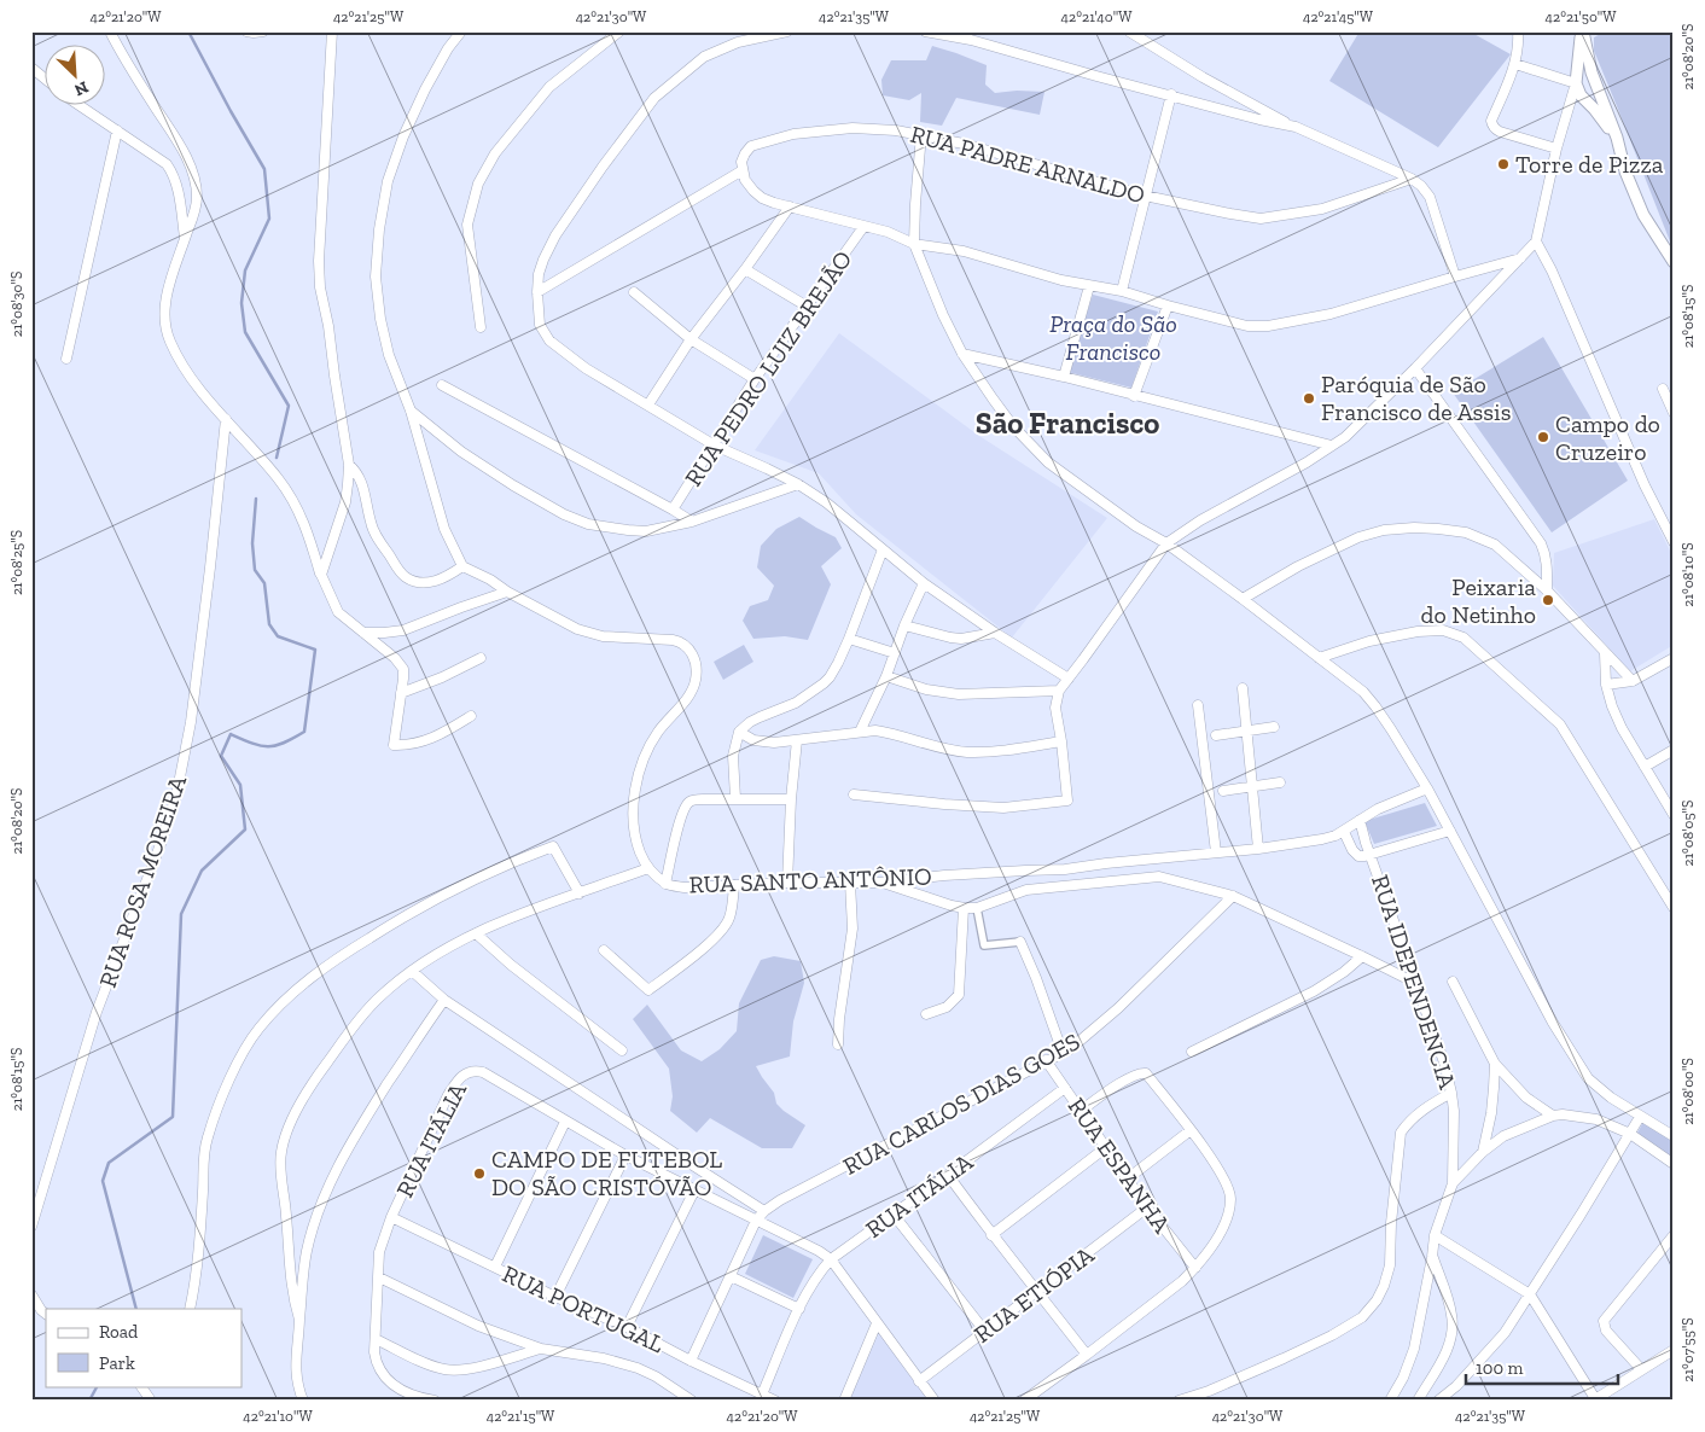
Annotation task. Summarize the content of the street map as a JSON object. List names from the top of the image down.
{
  "streets": {
    "street": [
      "RUA PADRE ARNALDO",
      "RUA PEDRO LUIZ BREJÃO",
      "RUA SANTO ANTÔNIO",
      "RUA ROSA MOREIRA",
      "RUA IDEPENDENCIA",
      "RUA CARLOS DIAS GOES",
      "RUA ITÁLIA",
      "RUA ESPANHA",
      "RUA ETIÓPIA",
      "RUA PORTUGAL"
    ]
  },
  "crossings": [
    ["RUA CARLOS DIAS GOES", "RUA ITÁLIA"],
    ["RUA CARLOS DIAS GOES", "RUA ESPANHA"],
    ["RUA CARLOS DIAS GOES", "RUA PORTUGAL"],
    ["RUA ITÁLIA", "RUA ESPANHA"],
    ["RUA ITÁLIA", "RUA PORTUGAL"],
    ["RUA ESPANHA", "RUA ETIÓPIA"]
  ],
  "districts": ["São Francisco"],
  "parks": ["Praça do São Francisco"],
  "places": [
    "Torre de Pizza",
    "Paróquia de São Francisco de Assis",
    "Campo do Cruzeiro",
    "Peixaria do Netinho",
    "CAMPO DE FUTEBOL DO SÃO CRISTÓVÃO"
  ],
  "legend": ["Road", "Park"],
  "scale_bar": "100 m",
  "north": "bottom right",
  "coordinates": [
    "42°21'20\"W",
    "42°21'25\"W",
    "42°21'30\"W",
    "42°21'35\"W",
    "42°21'40\"W",
    "42°21'45\"W",
    "42°21'50\"W",
    "21°08'20\"S",
    "21°08'30\"S",
    "21°08'15\"S",
    "21°08'25\"S",
    "21°08'10\"S",
    "21°08'05\"S",
    "21°08'00\"S",
    "21°07'55\"S",
    "42°21'10\"W",
    "42°21'15\"W"
  ]
}
